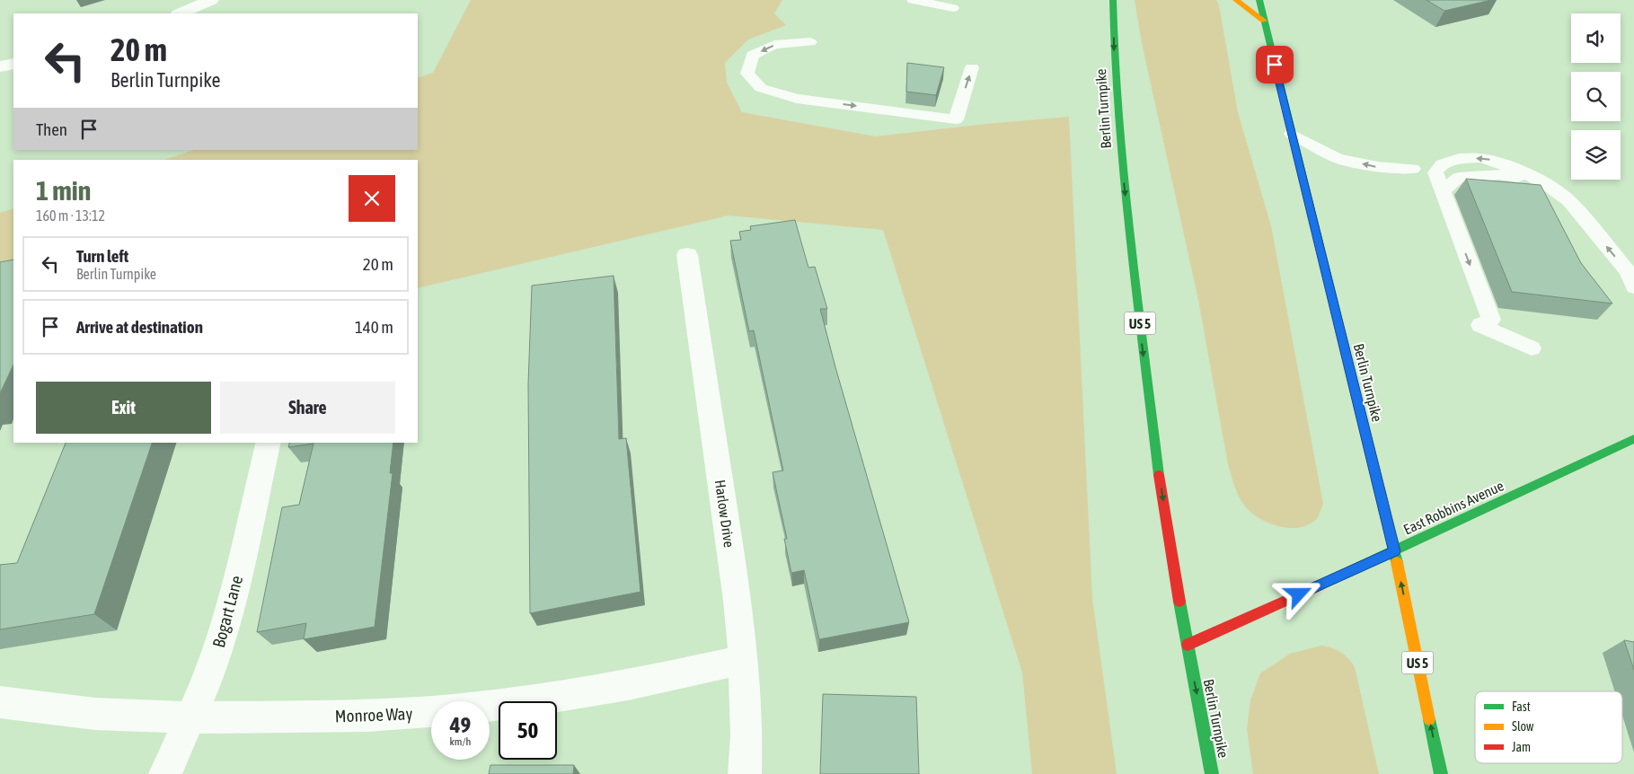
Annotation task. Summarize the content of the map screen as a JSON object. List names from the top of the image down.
{
  "streets": {
    "main road": ["Berlin Turnpike", "US 5", "East Robbins Avenue"],
    "street": ["Harlow Drive", "Bogart Lane", "Monroe Way"]
  },
  "crossings": [
    ["Berlin Turnpike", "East Robbins Avenue"],
    ["Harlow Drive", "Monroe Way"],
    ["Bogart Lane", "Monroe Way"]
  ],
  "legend": ["Fast", "Slow", "Jam"],
  "page": {
    "turn": ["20 m", "Berlin Turnpike"],
    "then": "Then",
    "heading": ["1 min", "160 m · 13:12"],
    "list": [
      {
        "name": "Turn left",
        "note": "Berlin Turnpike",
        "value": "20 m"
      },
      {
        "name": "Arrive at destination",
        "value": "140 m"
      }
    ],
    "buttons": ["Exit", "Share"],
    "speed": "49 km/h",
    "limit": "50"
  }
}
